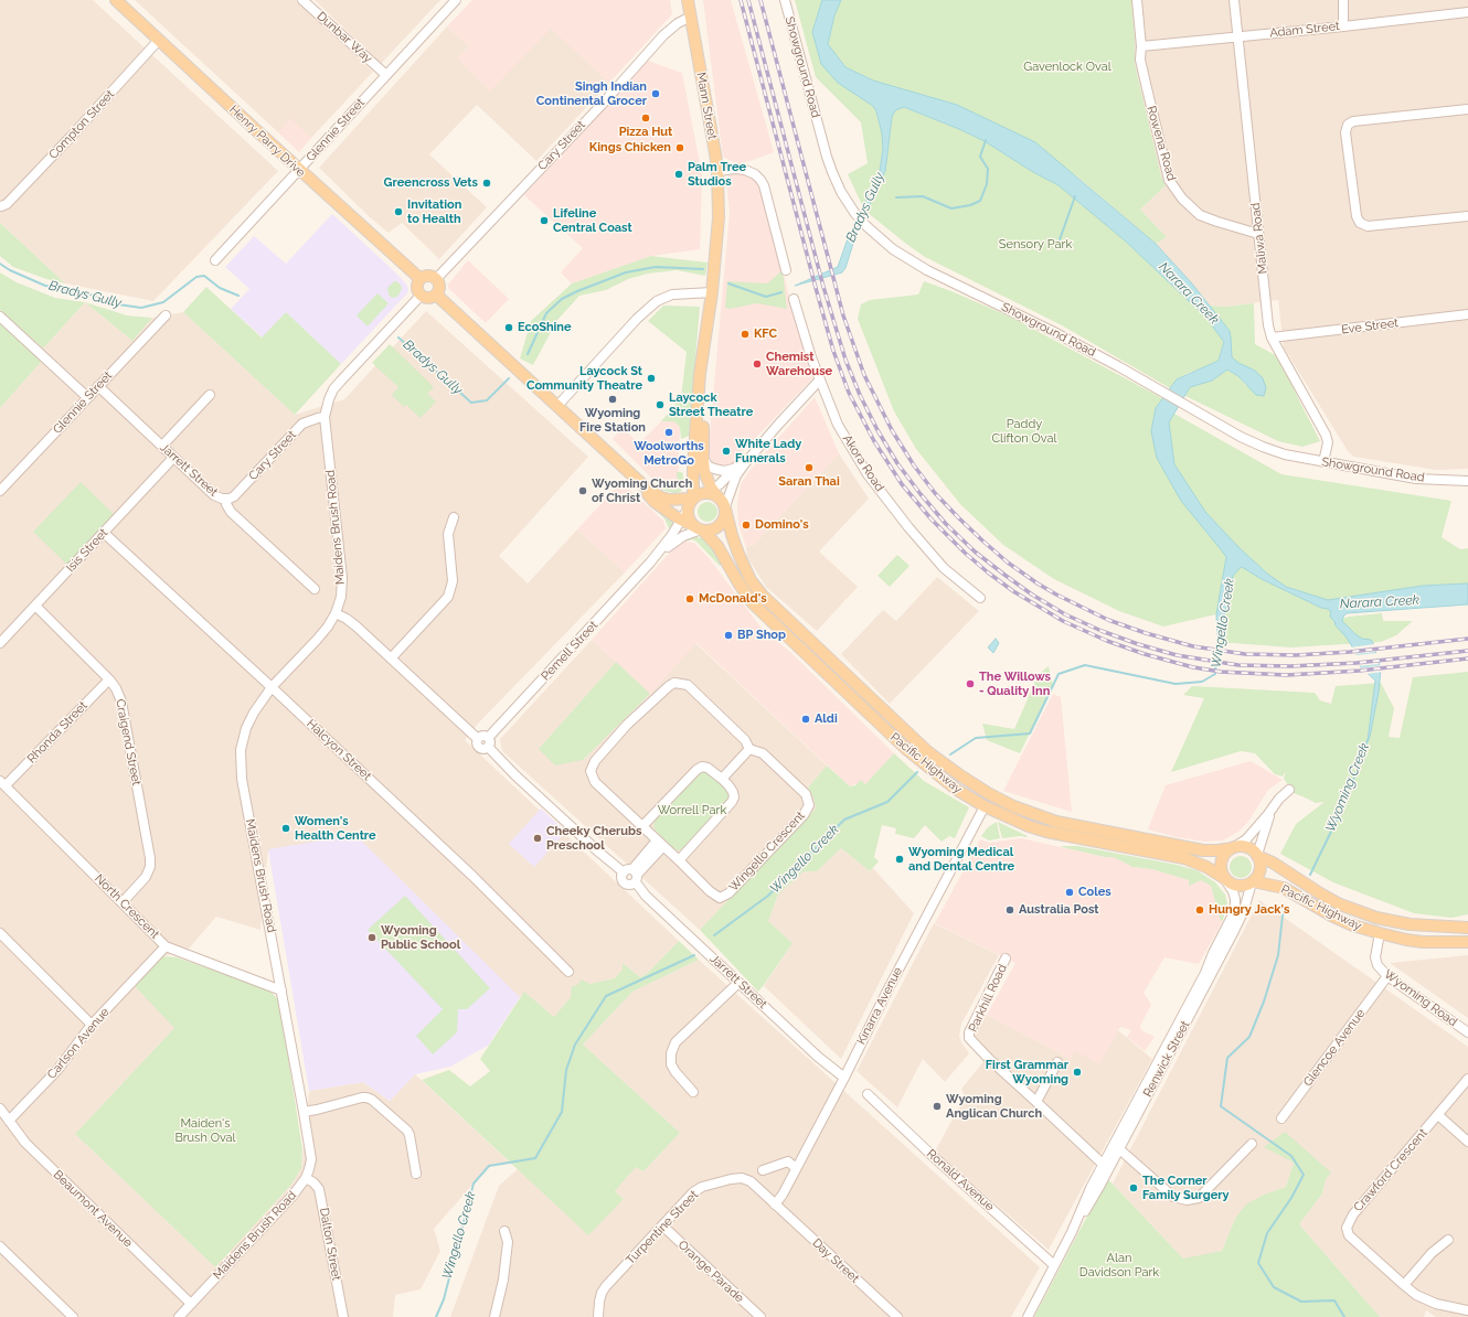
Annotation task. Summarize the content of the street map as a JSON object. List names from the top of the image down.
{
  "streets": {
    "main road": ["Mann Street", "Henry Parry Drive", "Pacific Highway"],
    "street": [
      "Adam Street",
      "Dunbar Way",
      "Showground Road",
      "Compton Street",
      "Glennie Street",
      "Rowena Road",
      "Cary Street",
      "Maliwa Road",
      "Eve Street",
      "Akora Road",
      "Jarrett Street",
      "Maidens Brush Road",
      "Isis Street",
      "Pemell Street",
      "Rhonda Street",
      "Craigend Street",
      "Halcyon Street",
      "Wingello Crescent",
      "North Crescent",
      "Parkhill Road",
      "Wyoming Road",
      "Kinarra Avenue",
      "Carlson Avenue",
      "Glencoe Avenue",
      "Renwick Street",
      "Crawford Crescent",
      "Ronald Avenue",
      "Beaumont Avenue",
      "Turpentine Street",
      "Dalton Street",
      "Day Street",
      "Orange Parade"
    ]
  },
  "crossings": [
    ["Adam Street", "Rowena Road"],
    ["Adam Street", "Maliwa Road"],
    ["Dunbar Way", "Glennie Street"],
    ["Showground Road", "Maliwa Road"],
    ["Mann Street", "Cary Street"],
    ["Mann Street", "Pemell Street"],
    ["Mann Street", "Pacific Highway"],
    ["Compton Street", "Henry Parry Drive"],
    ["Glennie Street", "Henry Parry Drive"],
    ["Glennie Street", "Jarrett Street"],
    ["Henry Parry Drive", "Cary Street"],
    ["Rowena Road", "Maliwa Road"],
    ["Cary Street", "Jarrett Street"],
    ["Cary Street", "Maidens Brush Road"],
    ["Maliwa Road", "Eve Street"],
    ["Jarrett Street", "Isis Street"],
    ["Jarrett Street", "Pemell Street"],
    ["Jarrett Street", "Kinarra Avenue"],
    ["Maidens Brush Road", "Halcyon Street"],
    ["Maidens Brush Road", "North Crescent"],
    ["Maidens Brush Road", "Beaumont Avenue"],
    ["Maidens Brush Road", "Dalton Street"],
    ["Isis Street", "Craigend Street"],
    ["Isis Street", "Halcyon Street"],
    ["Pemell Street", "Pacific Highway"],
    ["Rhonda Street", "Craigend Street"],
    ["Rhonda Street", "North Crescent"],
    ["Craigend Street", "North Crescent"],
    ["Pacific Highway", "Wyoming Road"],
    ["Pacific Highway", "Kinarra Avenue"],
    ["Pacific Highway", "Renwick Street"],
    ["North Crescent", "Carlson Avenue"],
    ["Parkhill Road", "Renwick Street"],
    ["Wyoming Road", "Glencoe Avenue"],
    ["Kinarra Avenue", "Turpentine Street"],
    ["Kinarra Avenue", "Day Street"],
    ["Carlson Avenue", "Beaumont Avenue"],
    ["Renwick Street", "Ronald Avenue"],
    ["Turpentine Street", "Day Street"],
    ["Turpentine Street", "Orange Parade"]
  ],
  "water": [
    "Bradys Gully",
    "Narara Creek",
    "Wingello Creek",
    "Wyoming Creek"
  ],
  "parks": [
    "Gavenlock Oval",
    "Sensory Park",
    "Paddy Clifton Oval",
    "Worrell Park",
    "Maiden's Brush Oval",
    "Alan Davidson Park"
  ],
  "places": [
    "Singh Indian Continental Grocer",
    "Pizza Hut",
    "Kings Chicken",
    "Palm Tree Studios",
    "Greencross Vets",
    "Invitation to Health",
    "Lifeline Central Coast",
    "EcoShine",
    "KFC",
    "Chemist Warehouse",
    "Laycock St Community Theatre",
    "Wyoming Fire Station",
    "Laycock Street Theatre",
    "Woolworths MetroGo",
    "White Lady Funerals",
    "Saran Thai",
    "Wyoming Church of Christ",
    "Domino's",
    "McDonald's",
    "BP Shop",
    "The Willows - Quality Inn",
    "Aldi",
    "Women's Health Centre",
    "Cheeky Cherubs Preschool",
    "Wyoming Medical and Dental Centre",
    "Coles",
    "Australia Post",
    "Hungry Jack's",
    "Wyoming Public School",
    "First Grammar Wyoming",
    "Wyoming Anglican Church",
    "The Corner Family Surgery"
  ]
}
